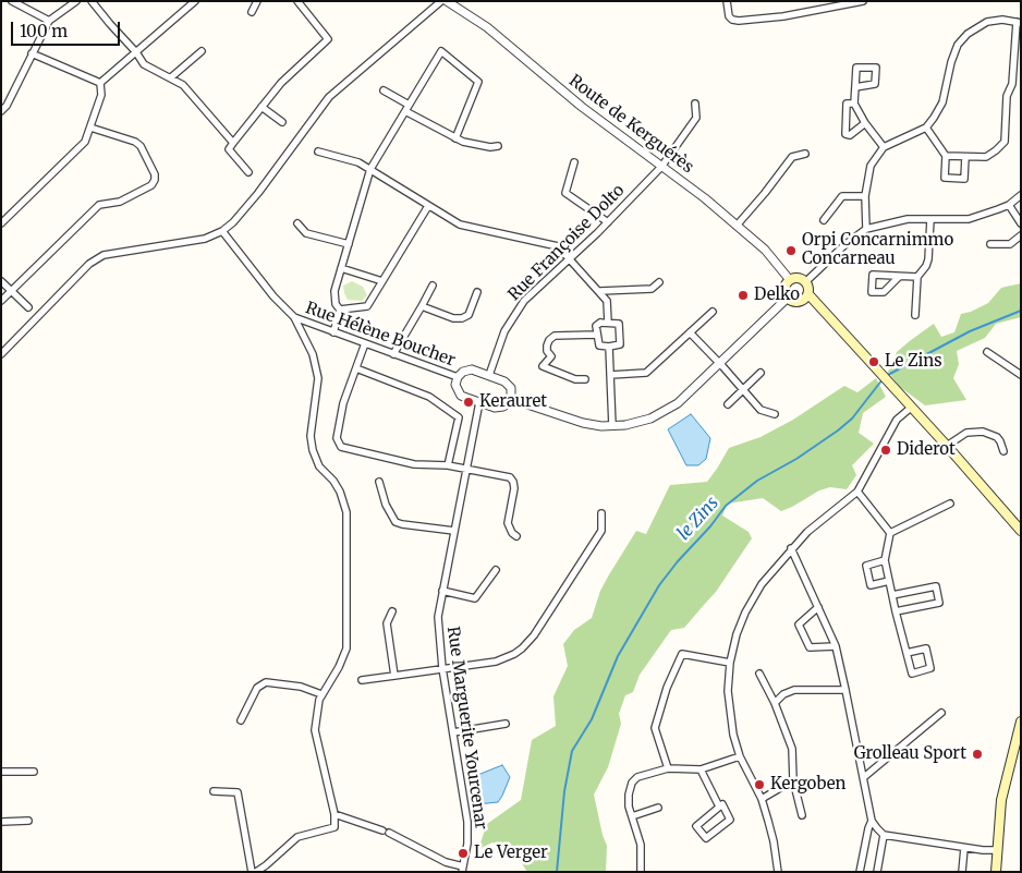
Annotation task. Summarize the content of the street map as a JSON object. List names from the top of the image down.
{
  "streets": {
    "street": [
      "Route de Kerguérès",
      "Rue Françoise Dolto",
      "Rue Hélène Boucher",
      "Rue Marguerite Yourcenar"
    ]
  },
  "crossings": [
    ["Route de Kerguérès", "Rue Françoise Dolto"]
  ],
  "water": ["le Zins"],
  "places": [
    "Orpi Concarnimmo Concarneau",
    "Delko",
    "Le Zins",
    "Kerauret",
    "Diderot",
    "Grolleau Sport",
    "Kergoben",
    "Le Verger"
  ],
  "scale_bar": "100 m"
}
